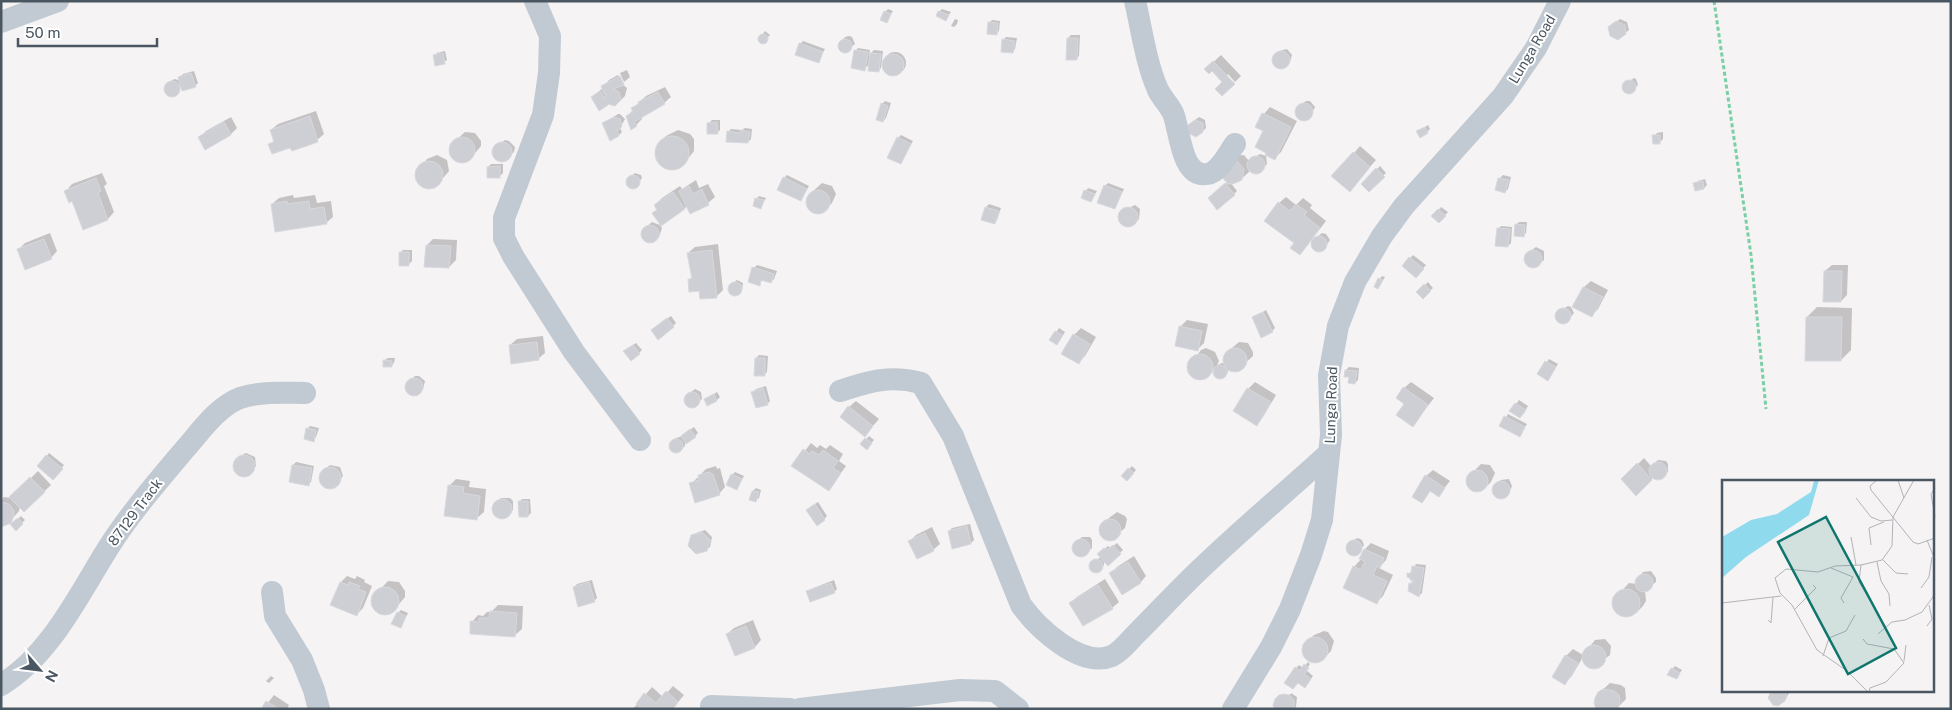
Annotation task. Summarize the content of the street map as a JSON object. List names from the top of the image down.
{
  "streets": {
    "street": ["Lunga Road", "87129 Track"]
  },
  "scale_bar": "50 m",
  "north": "bottom right"
}
